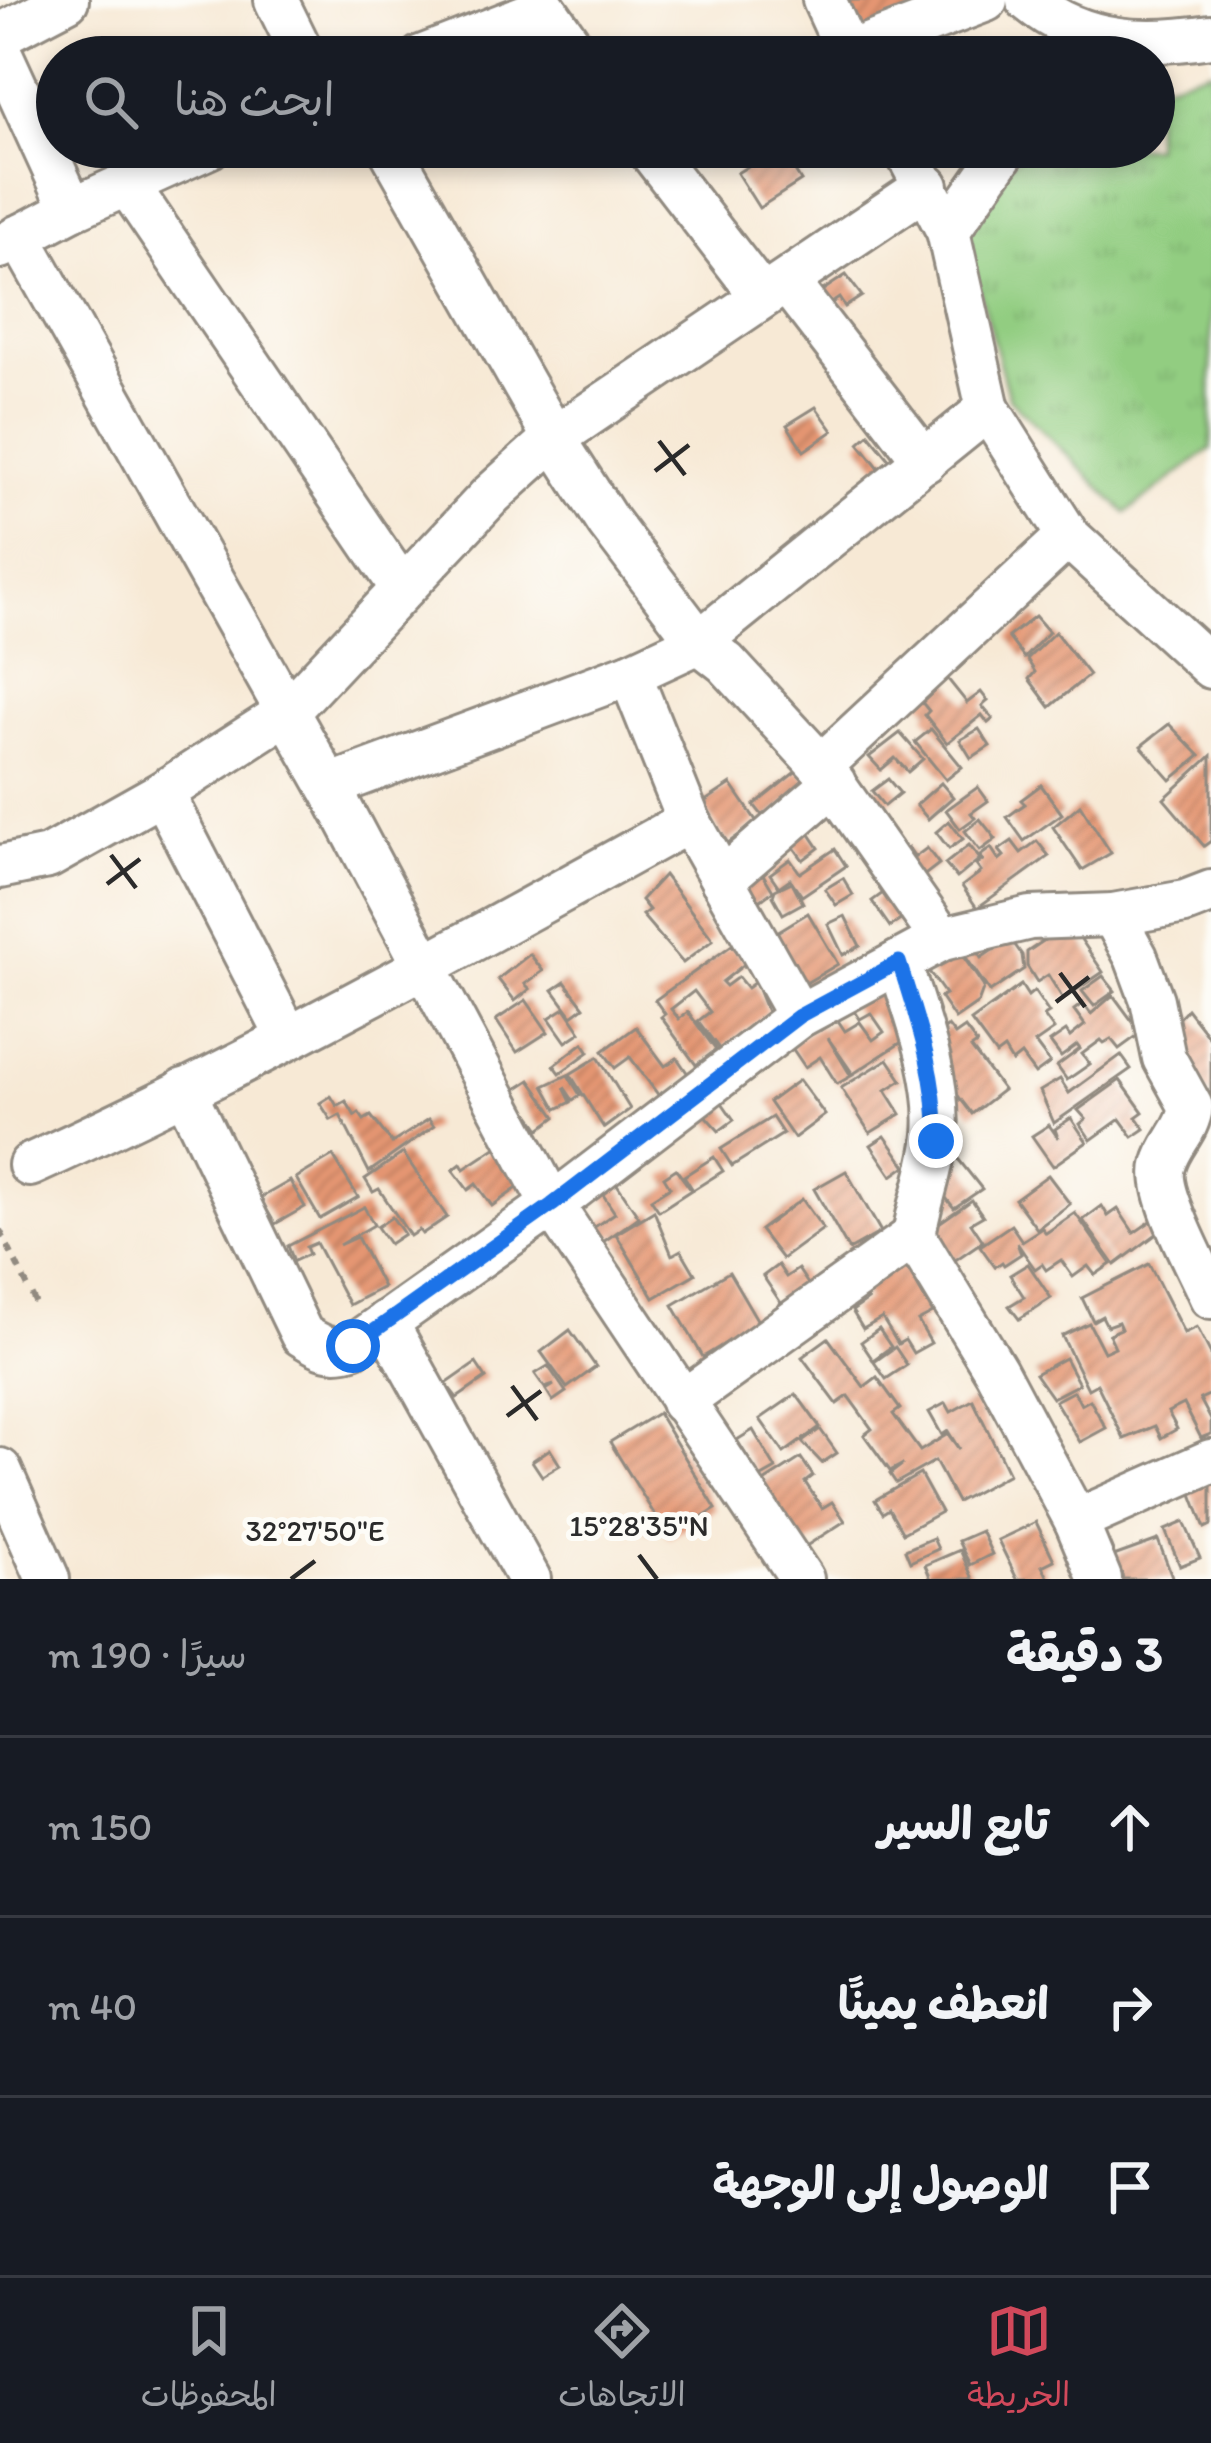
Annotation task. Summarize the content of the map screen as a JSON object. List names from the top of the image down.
{
  "page": {
    "search": "ابحث هنا",
    "heading": ["3 دقيقة", "سيرًا · 190 m"],
    "list": [
      ["تابع السير", "150 m"],
      ["انعطف يمينًا", "40 m"],
      "الوصول إلى الوجهة"
    ],
    "nav": ["الخريطة", "الاتجاهات", "المحفوظات"]
  },
  "coordinates": ["15°28'35\"N", "32°27'50\"E"]
}
